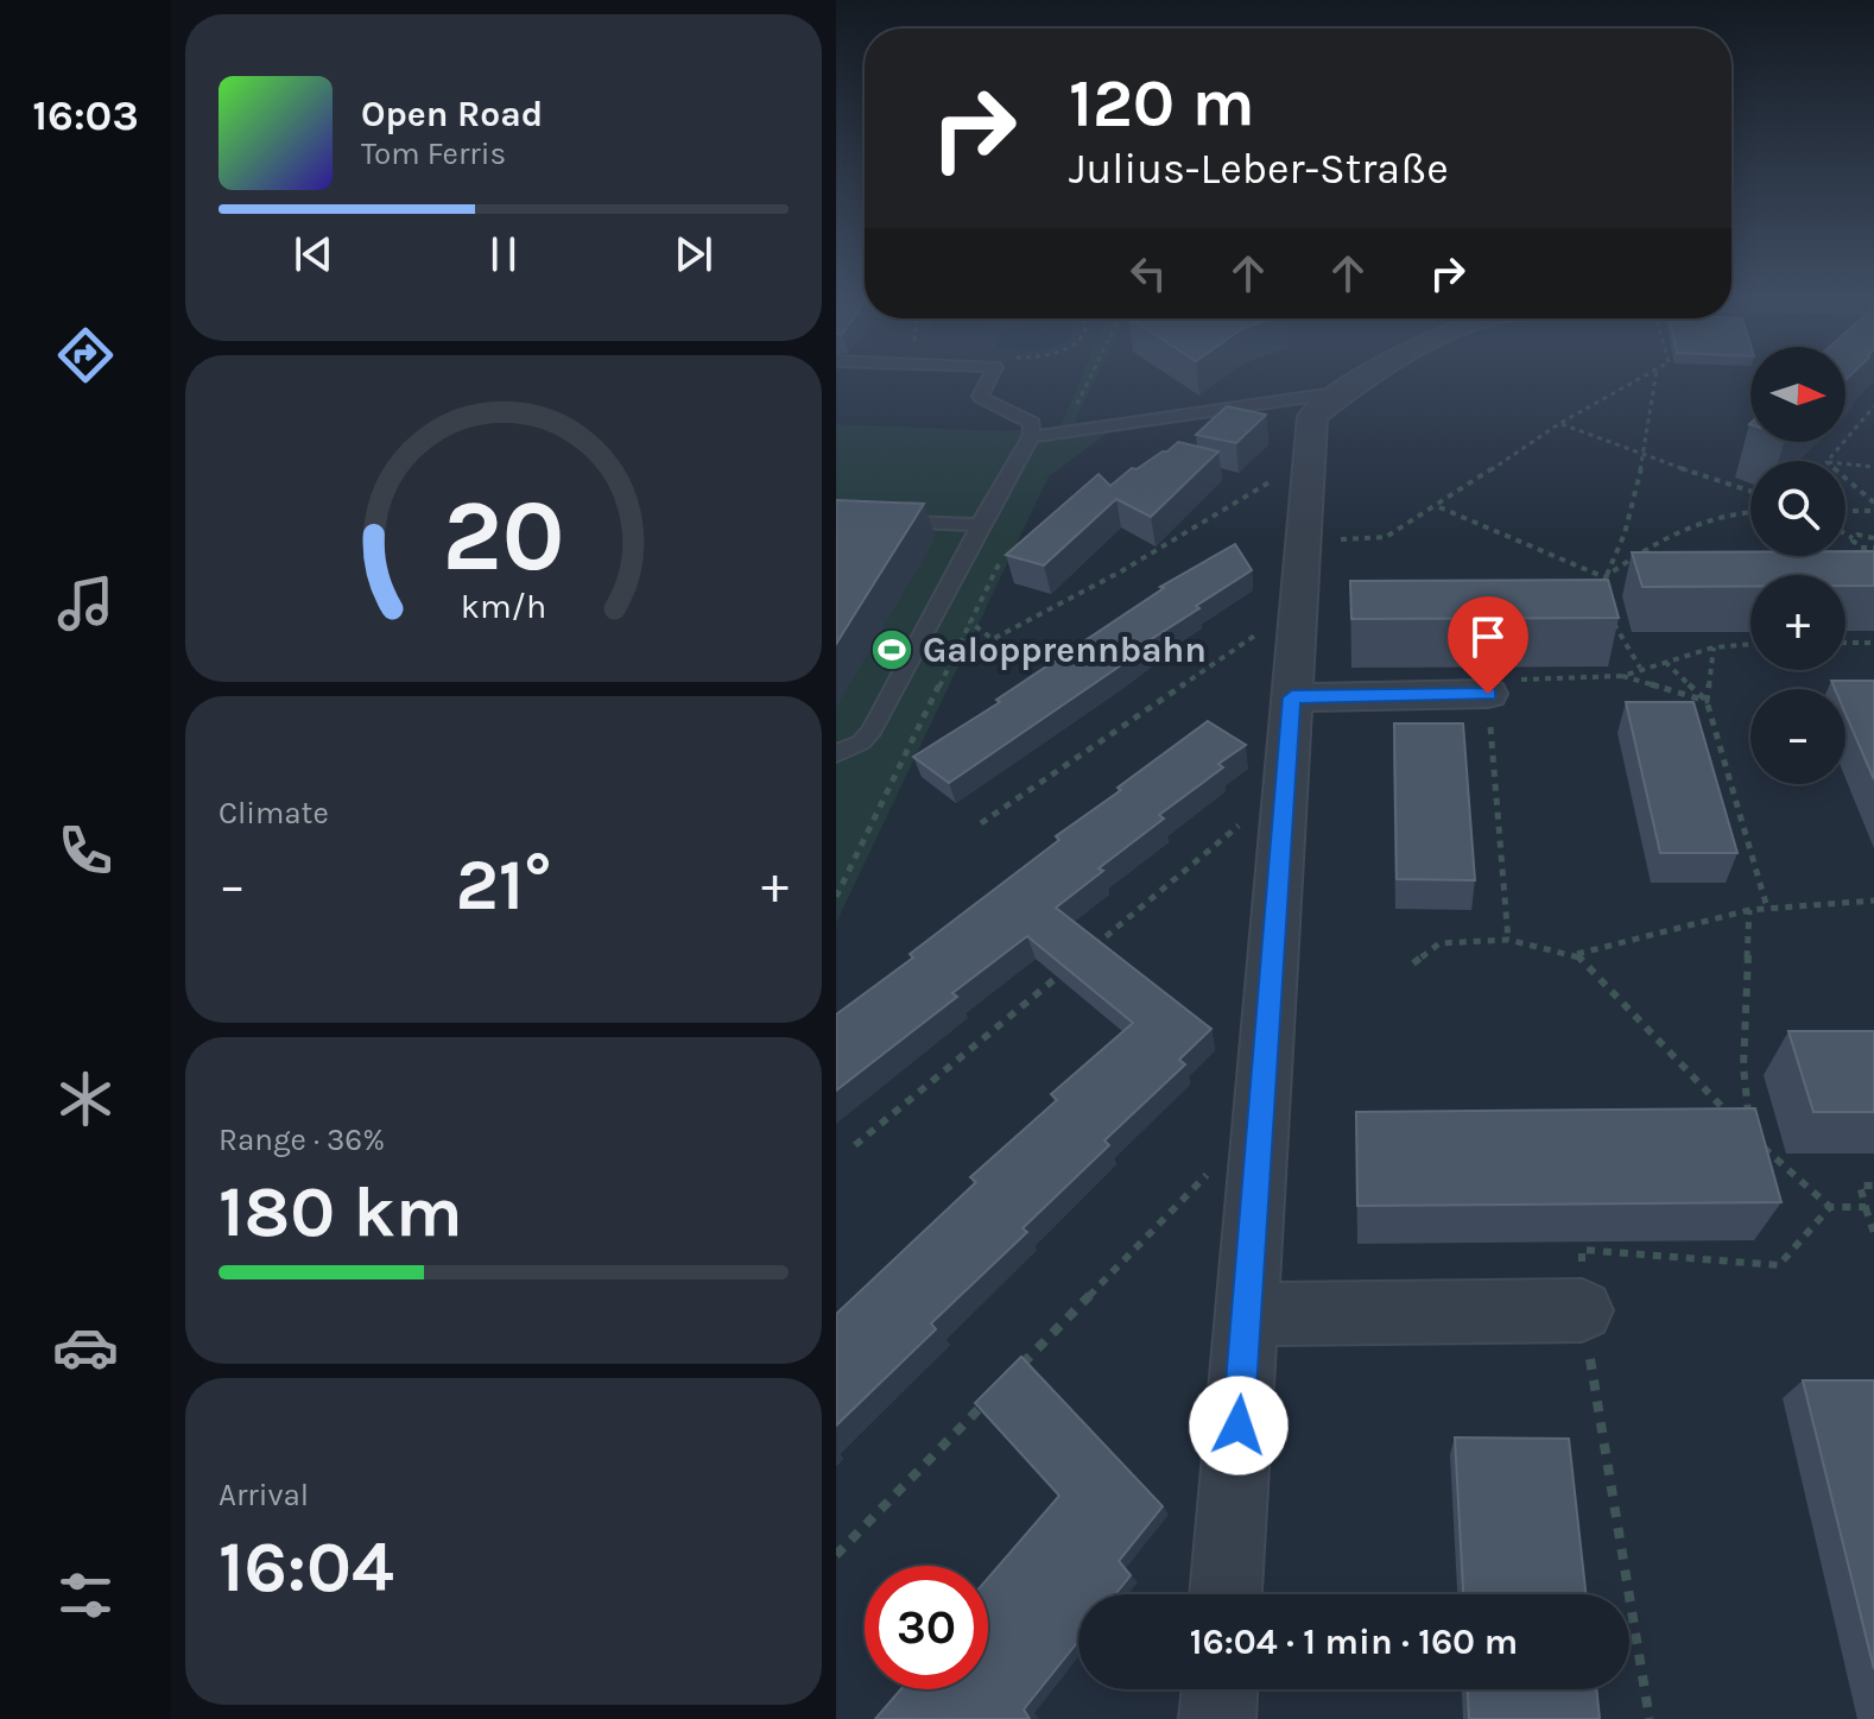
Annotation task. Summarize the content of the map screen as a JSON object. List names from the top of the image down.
{
  "places": {
    "sports": ["Galopprennbahn"]
  },
  "north": "right",
  "page": {
    "tabs": "16:03",
    "turn": ["120 m", "Julius-Leber-Straße"],
    "song": ["Open Road", "Tom Ferris"],
    "map_buttons": ["+", "−"],
    "tile": [
      "Climate",
      ["Range · 36%", "180 km"],
      ["Arrival", "16:04"]
    ],
    "heat": ["−", "21°", "+"],
    "limit": "30",
    "trip": "16:04 · 1 min · 160 m",
    "gauge": ["20", "km/h"]
  }
}
